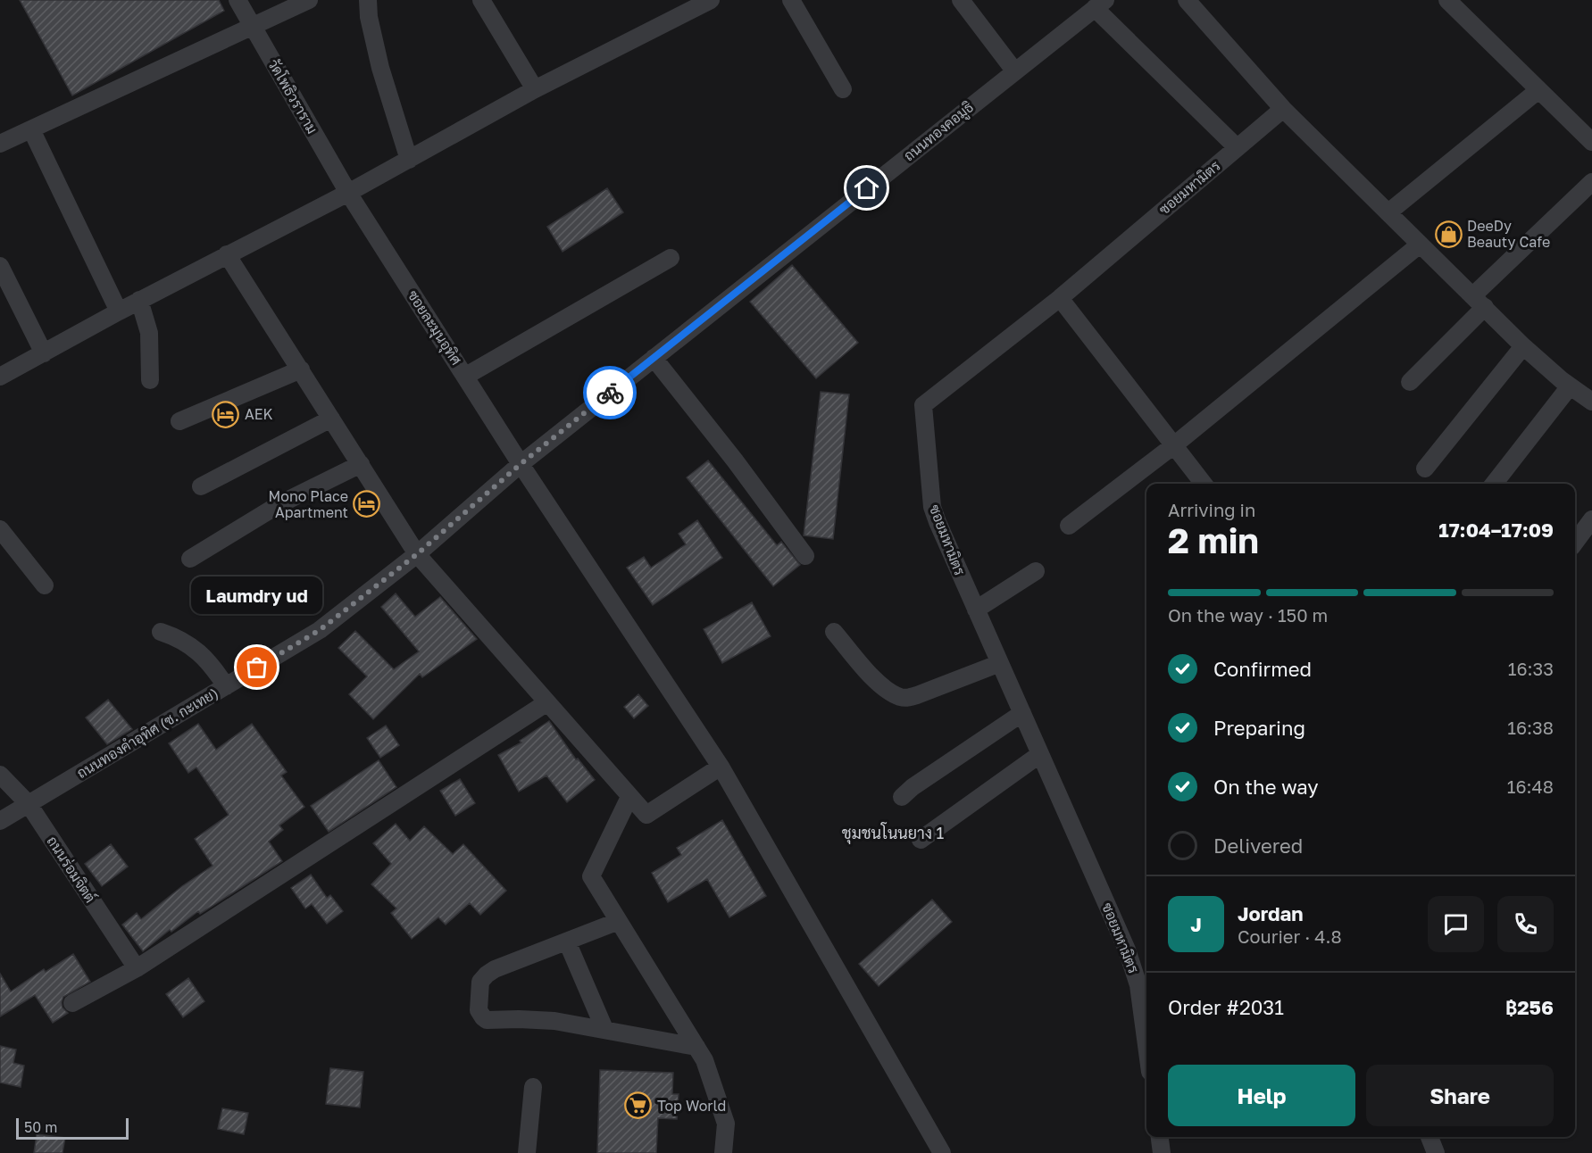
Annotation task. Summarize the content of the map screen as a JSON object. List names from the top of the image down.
{
  "streets": {
    "street": [
      "วัดโพธิวราราม",
      "ถนนทองคอมูธิ",
      "ซอยมหามิตร",
      "ซอยละมุนอุทิศ",
      "ถนนทองคำอุทิศ (ซ. กะเทย)",
      "ถนนร่อมจิตต์"
    ]
  },
  "crossings": [
    ["วัดโพธิวราราม", "ซอยละมุนอุทิศ"],
    ["ถนนทองคอมูธิ", "ซอยละมุนอุทิศ"],
    ["ถนนทองคอมูธิ", "ถนนทองคำอุทิศ (ซ. กะเทย)"],
    ["ซอยละมุนอุทิศ", "ถนนทองคำอุทิศ (ซ. กะเทย)"],
    ["ถนนทองคำอุทิศ (ซ. กะเทย)", "ถนนร่อมจิตต์"]
  ],
  "districts": ["ชุมชนโนนยาง 1"],
  "places": {
    "shop": ["DeeDy Beauty Cafe"],
    "hotel": ["AEK", "Mono Place Apartment"],
    "other": ["Laumdry ud"],
    "supermarket": ["Top World"]
  },
  "scale_bar": "50 m",
  "page": {
    "heading": ["2 min", "Arriving in", "17:04–17:09"],
    "panel": [
      "Jordan",
      "Courier · 4.8",
      "Order #2031",
      "฿256"
    ],
    "bar": "On the way · 150 m",
    "bubble": "Laumdry ud",
    "list": [
      ["Confirmed", "16:33"],
      ["Preparing", "16:38"],
      ["On the way", "16:48"],
      "Delivered"
    ],
    "round": "J",
    "buttons": ["Help", "Share"],
    "scale": "50 m"
  }
}
